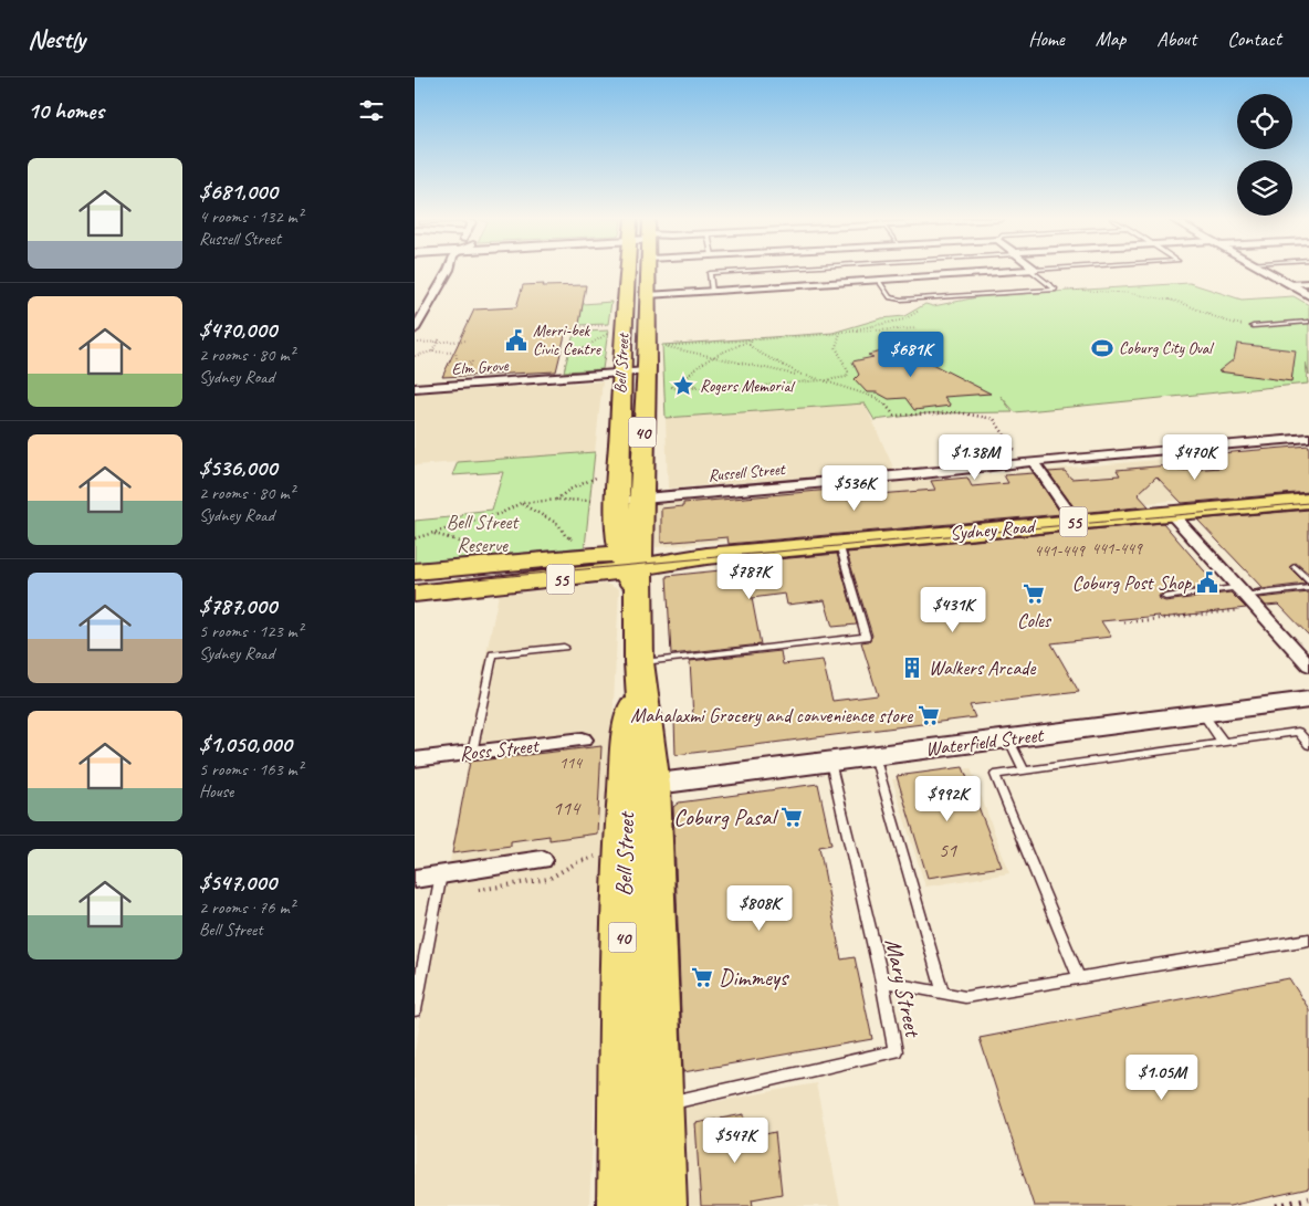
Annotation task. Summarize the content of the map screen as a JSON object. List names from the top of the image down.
{
  "streets": {
    "highway": [
      "Bell Street",
      "40",
      "55",
      "Sydney Road"
    ],
    "street": [
      "Elm Grove",
      "Russell Street",
      "Waterfield Street",
      "Ross Street"
    ],
    "lane": ["Mary Street"]
  },
  "crossings": [
    ["Bell Street", "Elm Grove"],
    ["Bell Street", "Russell Street"],
    ["Bell Street", "Sydney Road"],
    ["Bell Street", "Waterfield Street"],
    ["Bell Street", "Mary Street"],
    ["Waterfield Street", "Mary Street"]
  ],
  "parks": ["Bell Street Reserve"],
  "places": {
    "public building": ["Merri-bek Civic Centre", "Coburg Post Shop"],
    "sports": ["Coburg City Oval"],
    "place": ["Rogers Memorial"],
    "supermarket": [
      "Coles",
      "Mahalaxmi Grocery and convenience store",
      "Coburg Pasal",
      "Dimmeys"
    ],
    "building": ["Walkers Arcade"]
  },
  "house_numbers": [
    "441-449",
    "441-449",
    "114",
    "114",
    "51"
  ],
  "page": {
    "header": "Nestly",
    "nav": [
      "Home",
      "Map",
      "About",
      "Contact"
    ],
    "heading": "10 homes",
    "list": [
      {
        "name": "$681,000",
        "note": "4 rooms · 132 m² · Russell Street"
      },
      {
        "name": "$470,000",
        "note": "2 rooms · 80 m² · Sydney Road"
      },
      {
        "name": "$536,000",
        "note": "2 rooms · 80 m² · Sydney Road"
      },
      {
        "name": "$787,000",
        "note": "5 rooms · 123 m² · Sydney Road"
      },
      {
        "name": "$1,050,000",
        "note": "5 rooms · 163 m² · House"
      },
      {
        "name": "$547,000",
        "note": "2 rooms · 76 m² · Bell Street"
      }
    ],
    "price": [
      "$681K",
      "$1.38M",
      "$470K",
      "$536K",
      "$787K",
      "$431K",
      "$992K",
      "$808K",
      "$1.05M",
      "$547K"
    ]
  }
}
